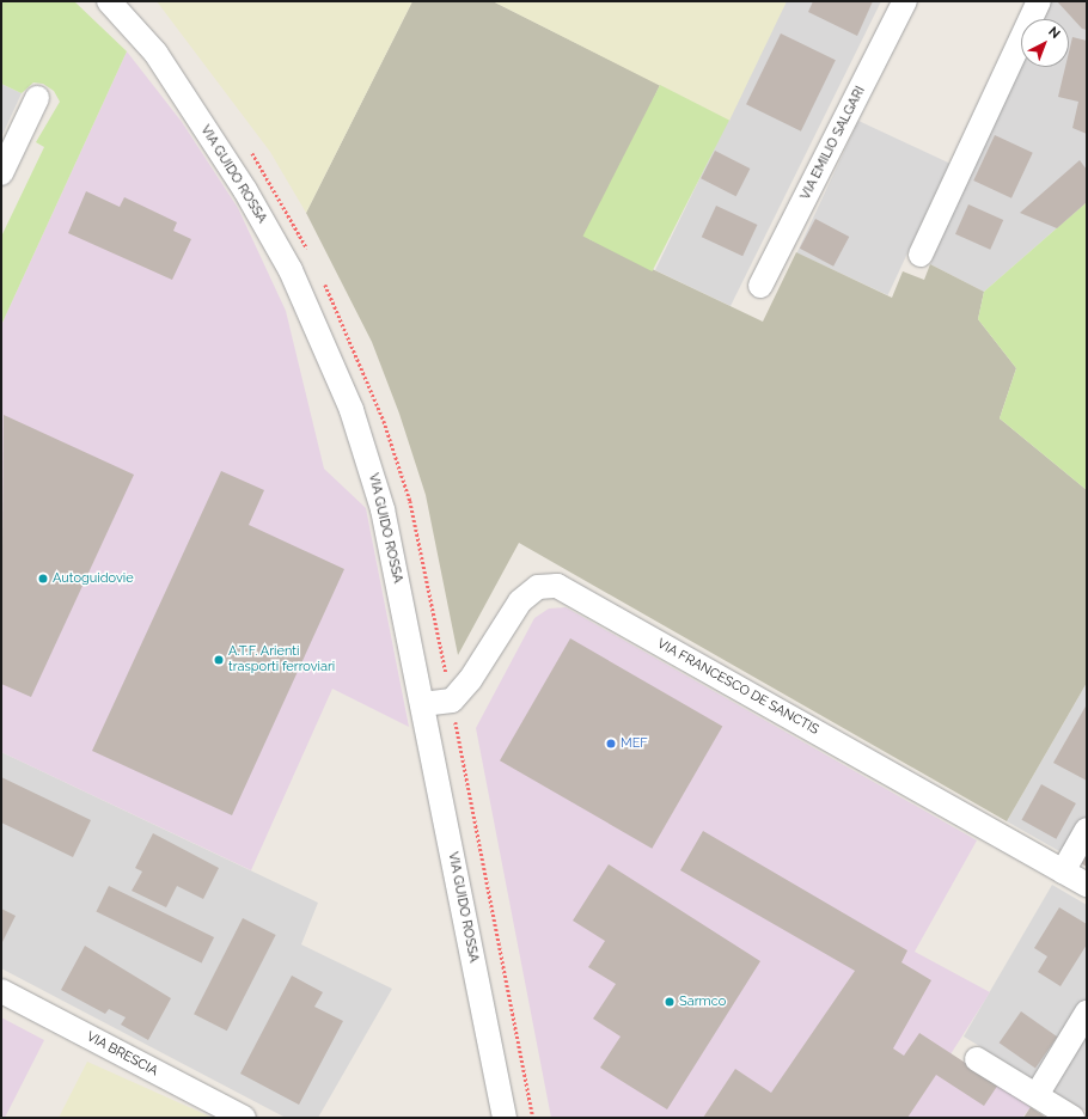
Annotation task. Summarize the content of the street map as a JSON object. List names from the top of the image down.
{
  "streets": {
    "street": [
      "VIA EMILIO SALGARI",
      "VIA GUIDO ROSSA",
      "VIA FRANCESCO DE SANCTIS",
      "VIA BRESCIA"
    ]
  },
  "crossings": [
    ["VIA GUIDO ROSSA", "VIA FRANCESCO DE SANCTIS"]
  ],
  "places": [
    "Autoguidovie",
    "A.T.F. Arienti trasporti ferroviari",
    "MEF",
    "Sarmco"
  ],
  "north": "top right"
}
